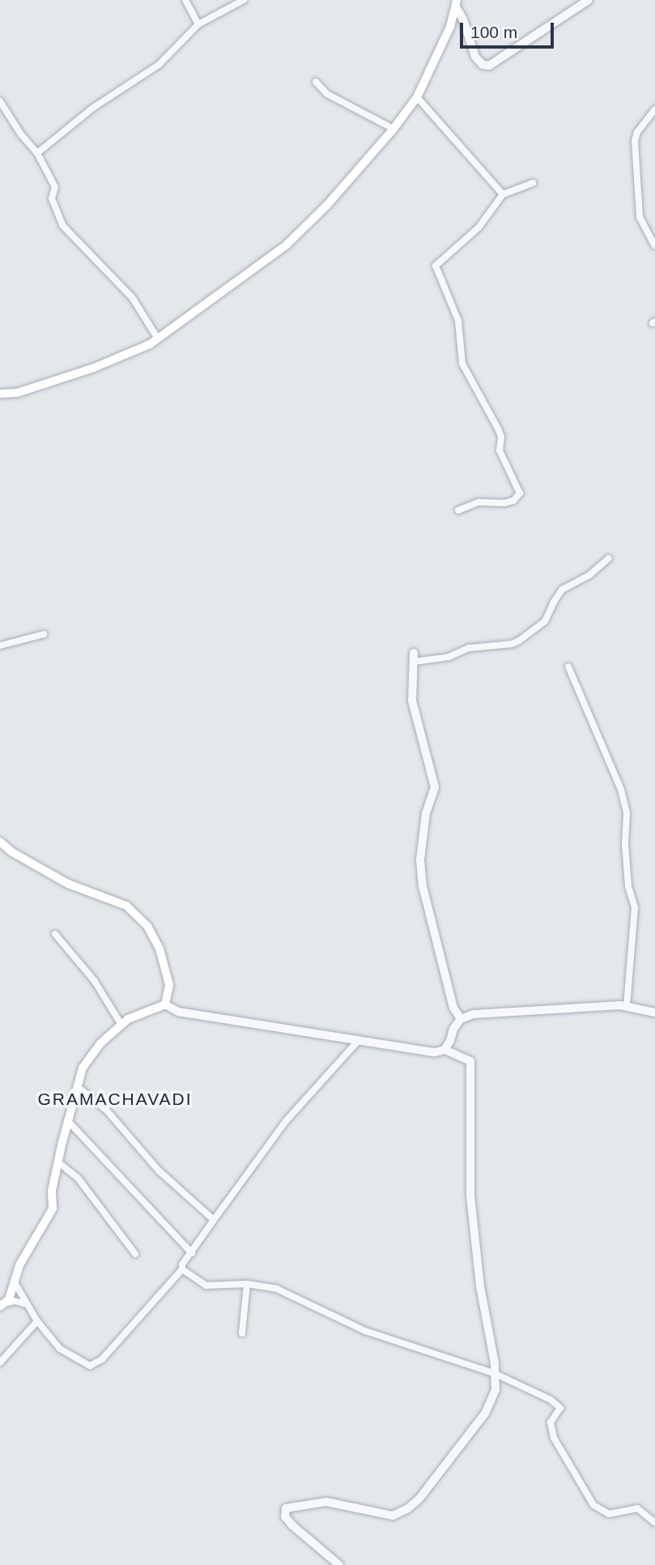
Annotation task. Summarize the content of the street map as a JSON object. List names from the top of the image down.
{
  "districts": ["GRAMACHAVADI"],
  "scale_bar": "100 m"
}
